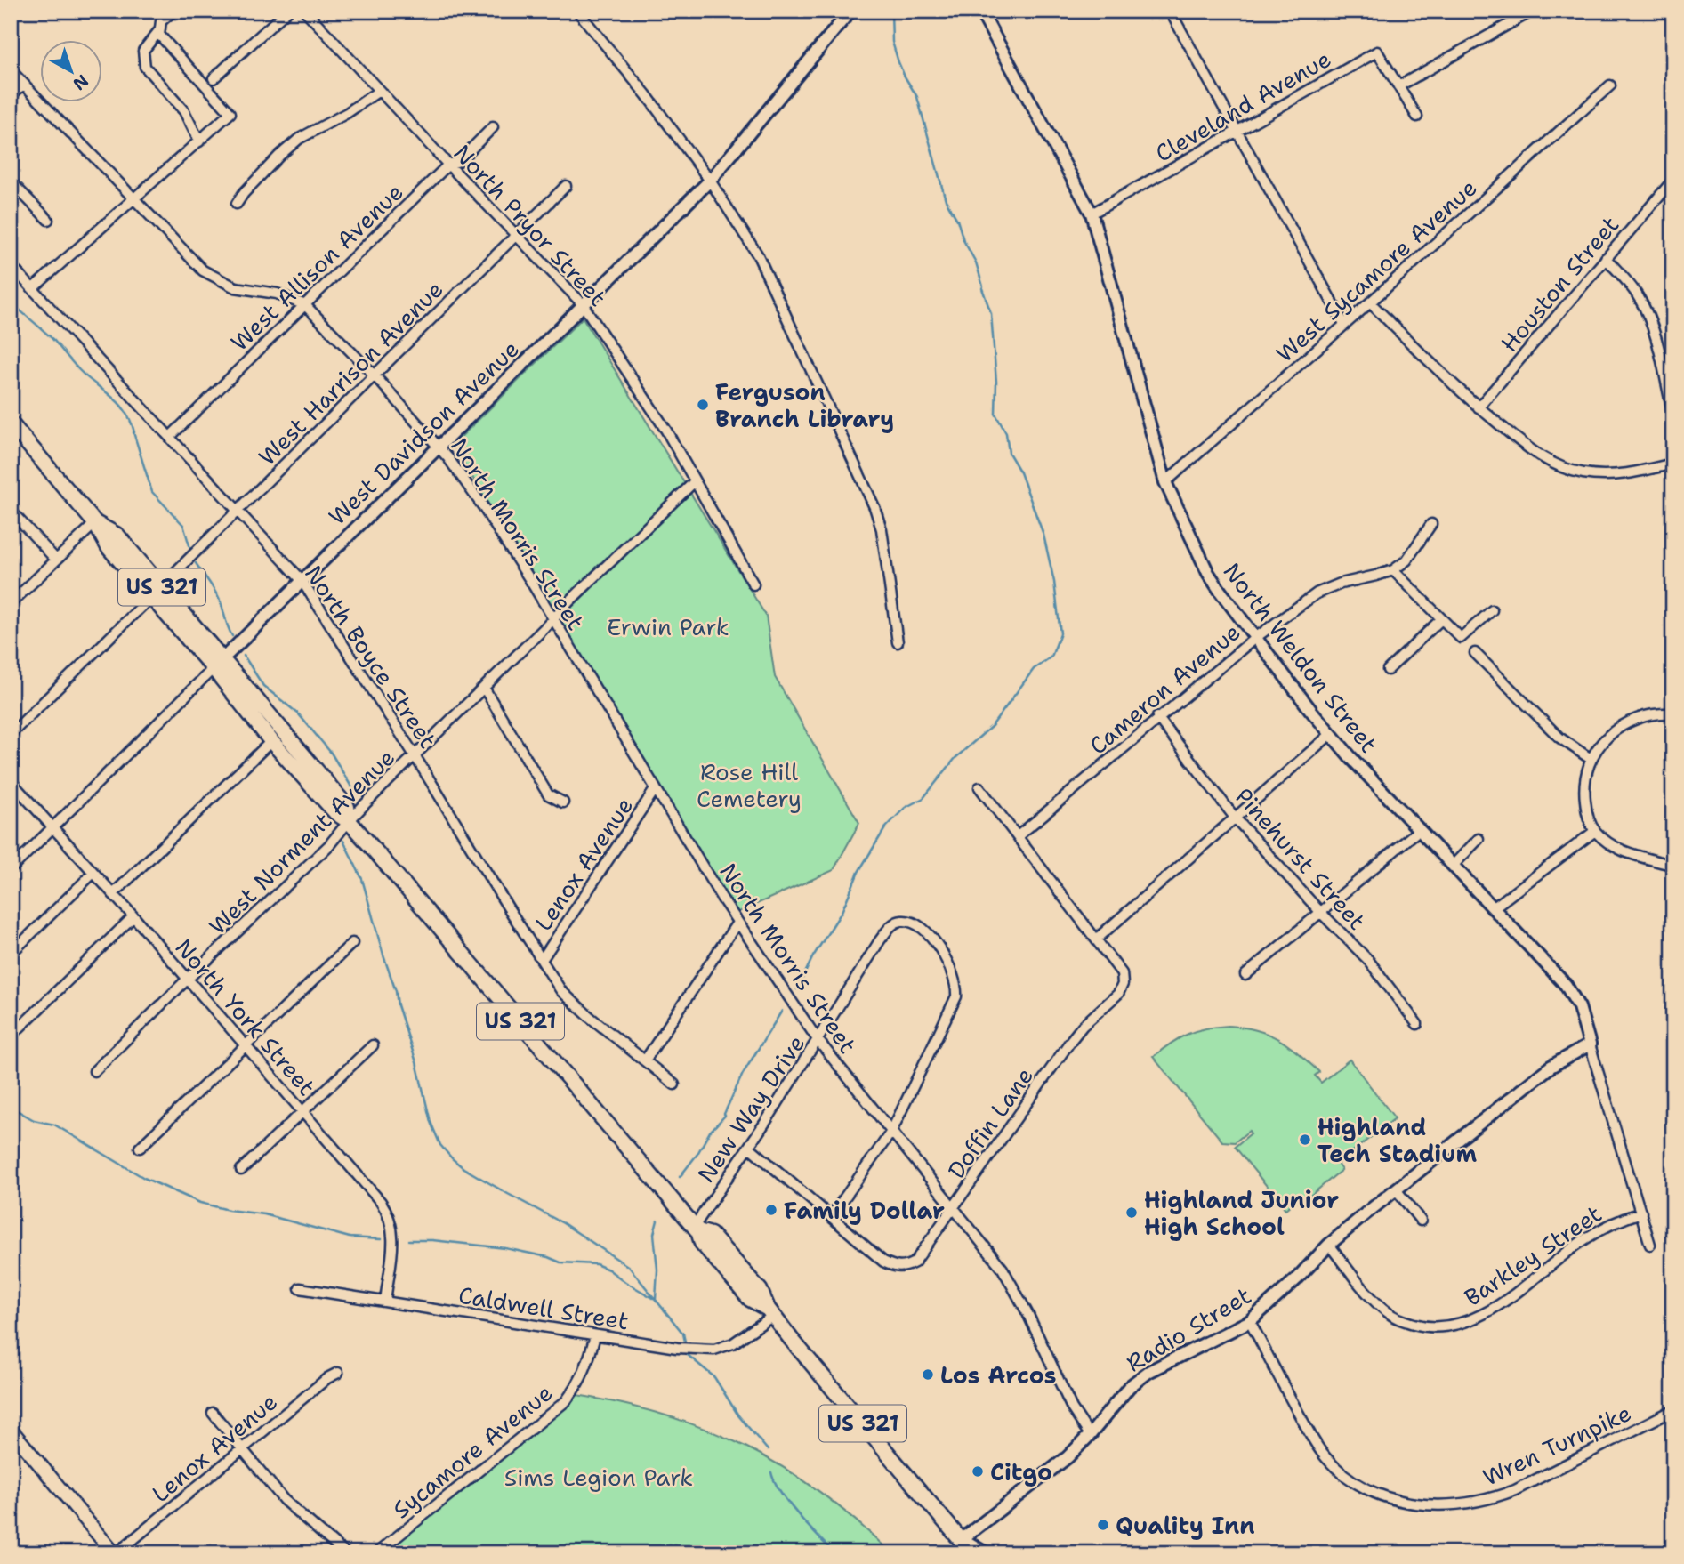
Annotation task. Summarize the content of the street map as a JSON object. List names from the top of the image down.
{
  "streets": {
    "main road": ["US 321"],
    "street": [
      "Cleveland Avenue",
      "North Pryor Street",
      "West Allison Avenue",
      "West Sycamore Avenue",
      "Houston Street",
      "West Harrison Avenue",
      "West Davidson Avenue",
      "North Morris Street",
      "North Boyce Street",
      "North Weldon Street",
      "Cameron Avenue",
      "West Norment Avenue",
      "Pinehurst Street",
      "Lenox Avenue",
      "North York Street",
      "New Way Drive",
      "Doffin Lane",
      "Barkley Street",
      "Caldwell Street",
      "Radio Street",
      "Wren Turnpike",
      "Sycamore Avenue"
    ]
  },
  "crossings": [
    ["Cleveland Avenue", "North Weldon Street"],
    ["North Pryor Street", "West Allison Avenue"],
    ["North Pryor Street", "West Harrison Avenue"],
    ["North Pryor Street", "West Davidson Avenue"],
    ["North Pryor Street", "West Norment Avenue"],
    ["West Allison Avenue", "North Morris Street"],
    ["West Allison Avenue", "North Boyce Street"],
    ["West Sycamore Avenue", "North Weldon Street"],
    ["West Harrison Avenue", "North Morris Street"],
    ["West Harrison Avenue", "US 321"],
    ["West Harrison Avenue", "North Boyce Street"],
    ["West Davidson Avenue", "North Morris Street"],
    ["West Davidson Avenue", "US 321"],
    ["West Davidson Avenue", "North Boyce Street"],
    ["West Davidson Avenue", "North York Street"],
    ["North Morris Street", "West Norment Avenue"],
    ["North Morris Street", "Lenox Avenue"],
    ["North Morris Street", "New Way Drive"],
    ["North Morris Street", "Doffin Lane"],
    ["North Morris Street", "Radio Street"],
    ["US 321", "West Norment Avenue"],
    ["US 321", "New Way Drive"],
    ["US 321", "Caldwell Street"],
    ["US 321", "Radio Street"],
    ["North Boyce Street", "West Norment Avenue"],
    ["North Boyce Street", "Lenox Avenue"],
    ["North Weldon Street", "Cameron Avenue"],
    ["North Weldon Street", "Barkley Street"],
    ["North Weldon Street", "Radio Street"],
    ["Cameron Avenue", "Pinehurst Street"],
    ["West Norment Avenue", "North York Street"],
    ["North York Street", "Caldwell Street"],
    ["Barkley Street", "Radio Street"],
    ["Caldwell Street", "Sycamore Avenue"],
    ["Radio Street", "Wren Turnpike"]
  ],
  "parks": ["Erwin Park", "Rose Hill Cemetery", "Sims Legion Park"],
  "places": [
    "Ferguson Branch Library",
    "Highland Tech Stadium",
    "Family Dollar",
    "Highland Junior High School",
    "Los Arcos",
    "Citgo",
    "Quality Inn"
  ],
  "north": "bottom right"
}
